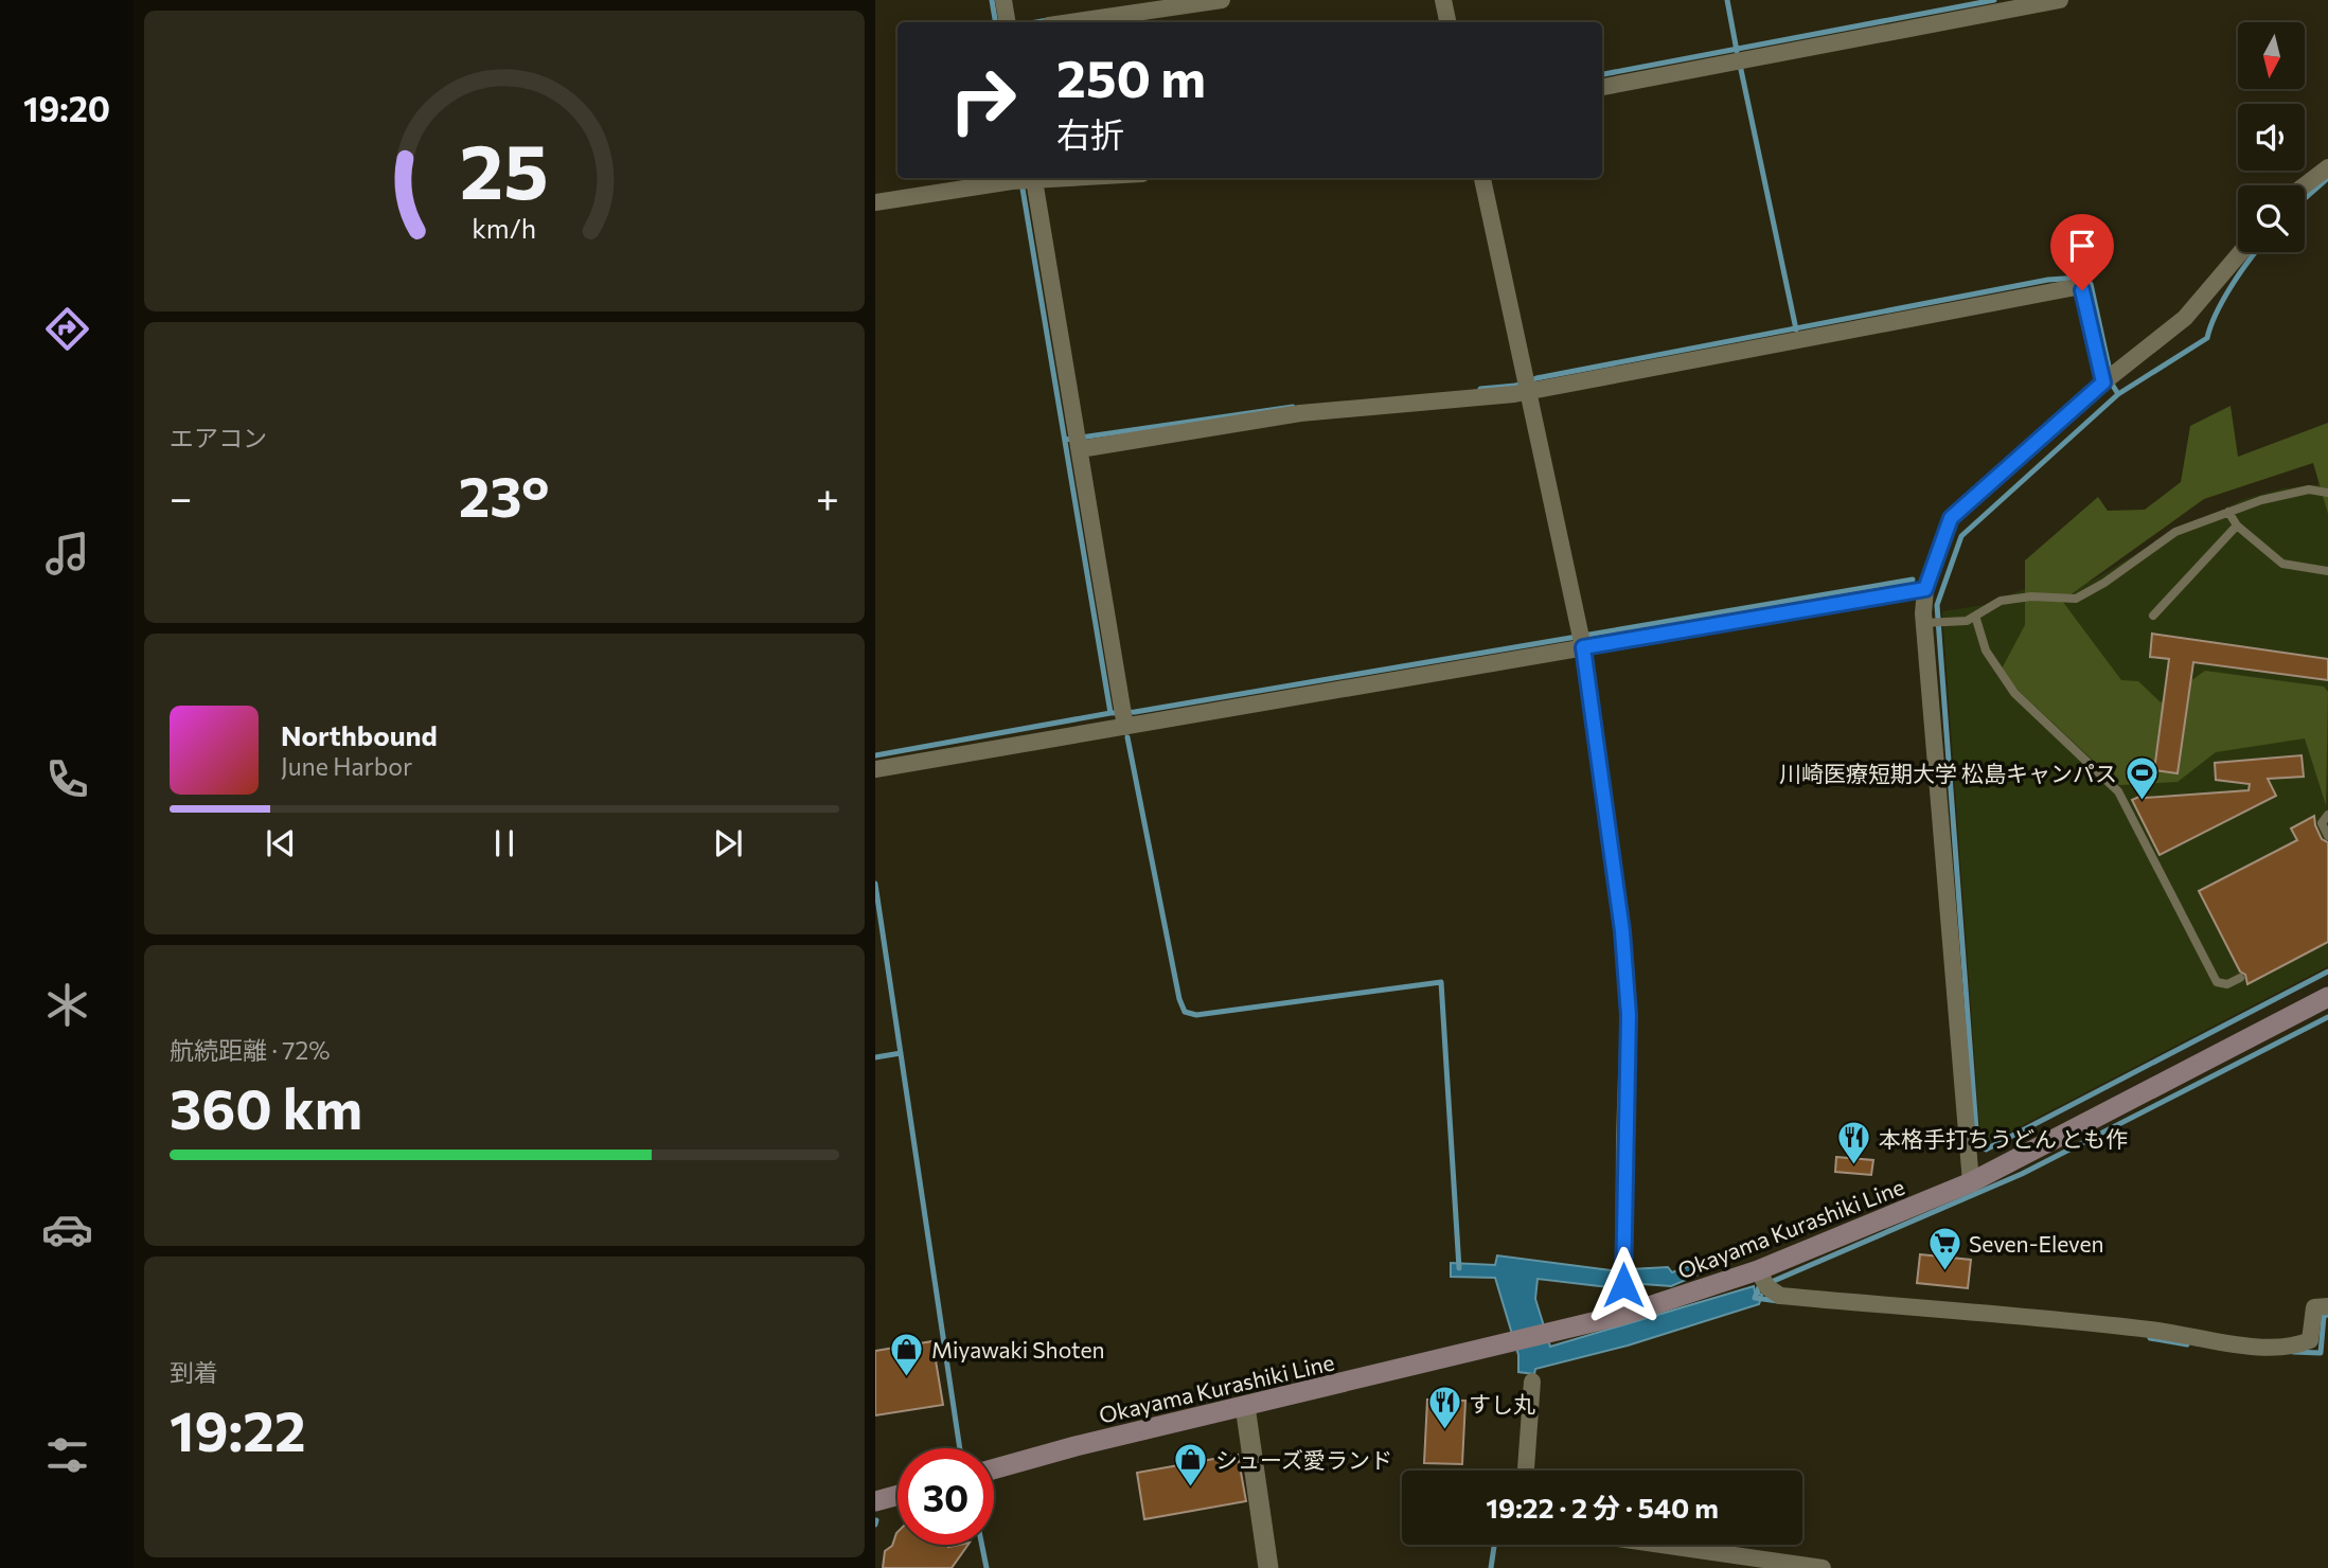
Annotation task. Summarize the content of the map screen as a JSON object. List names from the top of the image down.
{
  "streets": {
    "main road": ["Okayama Kurashiki Line"]
  },
  "places": {
    "sports": ["川崎医療短期大学 松島キャンパス"],
    "restaurant": ["本格手打ちうどん とも作", "すし丸"],
    "supermarket": ["Seven-Eleven"],
    "shop": ["Miyawaki Shoten", "シューズ愛ランド"]
  },
  "north": "bottom",
  "page": {
    "tabs": "19:20",
    "turn": ["250 m", "右折"],
    "tile": [
      "エアコン",
      ["航続距離 · 72%", "360 km"],
      ["到着", "19:22"]
    ],
    "heat": ["−", "23°", "+"],
    "song": ["Northbound", "June Harbor"],
    "limit": "30",
    "trip": "19:22 · 2 分 · 540 m",
    "gauge": ["25", "km/h"]
  }
}
